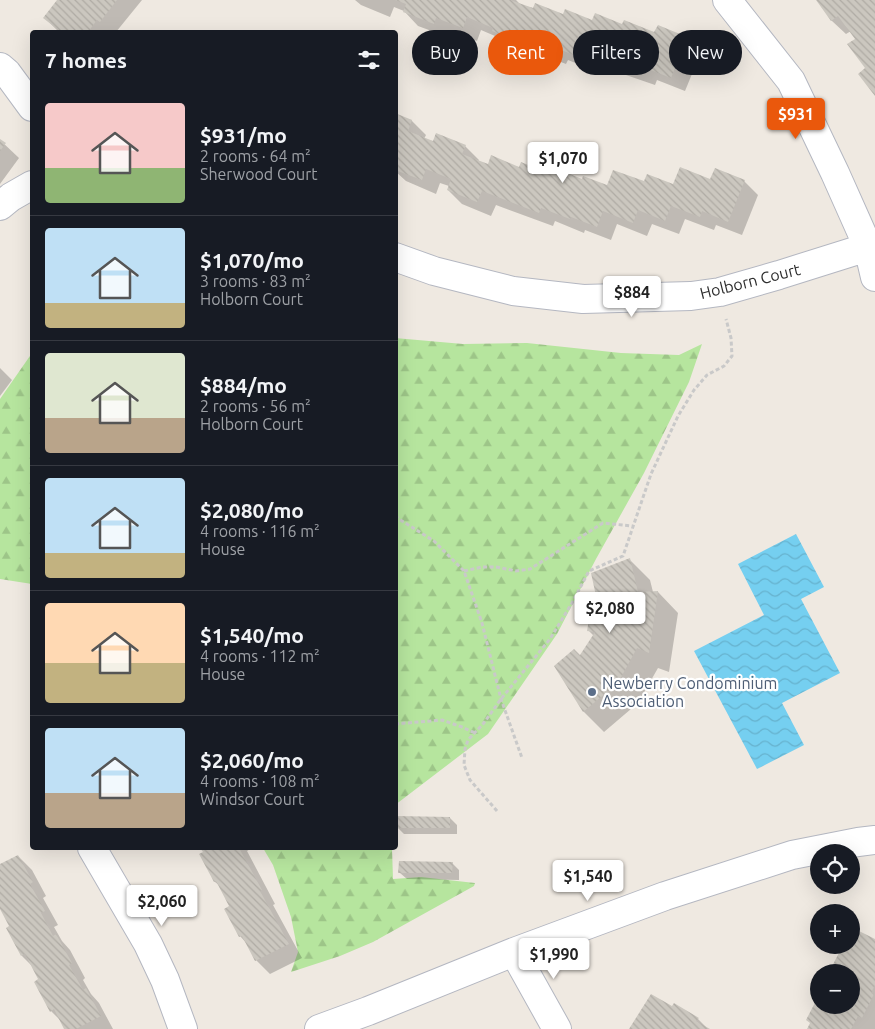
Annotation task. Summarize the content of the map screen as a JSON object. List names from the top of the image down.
{
  "streets": {
    "street": ["Holborn Court"]
  },
  "places": ["Newberry Condominium Association"],
  "page": {
    "chip": [
      "Buy",
      "Rent",
      "Filters",
      "New"
    ],
    "heading": "7 homes",
    "list": [
      {
        "name": "$931/mo",
        "note": "2 rooms · 64 m² · Sherwood Court"
      },
      {
        "name": "$1,070/mo",
        "note": "3 rooms · 83 m² · Holborn Court"
      },
      {
        "name": "$884/mo",
        "note": "2 rooms · 56 m² · Holborn Court"
      },
      {
        "name": "$2,080/mo",
        "note": "4 rooms · 116 m² · House"
      },
      {
        "name": "$1,540/mo",
        "note": "4 rooms · 112 m² · House"
      },
      {
        "name": "$2,060/mo",
        "note": "4 rooms · 108 m² · Windsor Court"
      }
    ],
    "price": [
      "$931",
      "$1,070",
      "$884",
      "$2,080",
      "$1,540",
      "$2,060",
      "$1,990"
    ],
    "map_buttons": ["+", "−"]
  }
}
